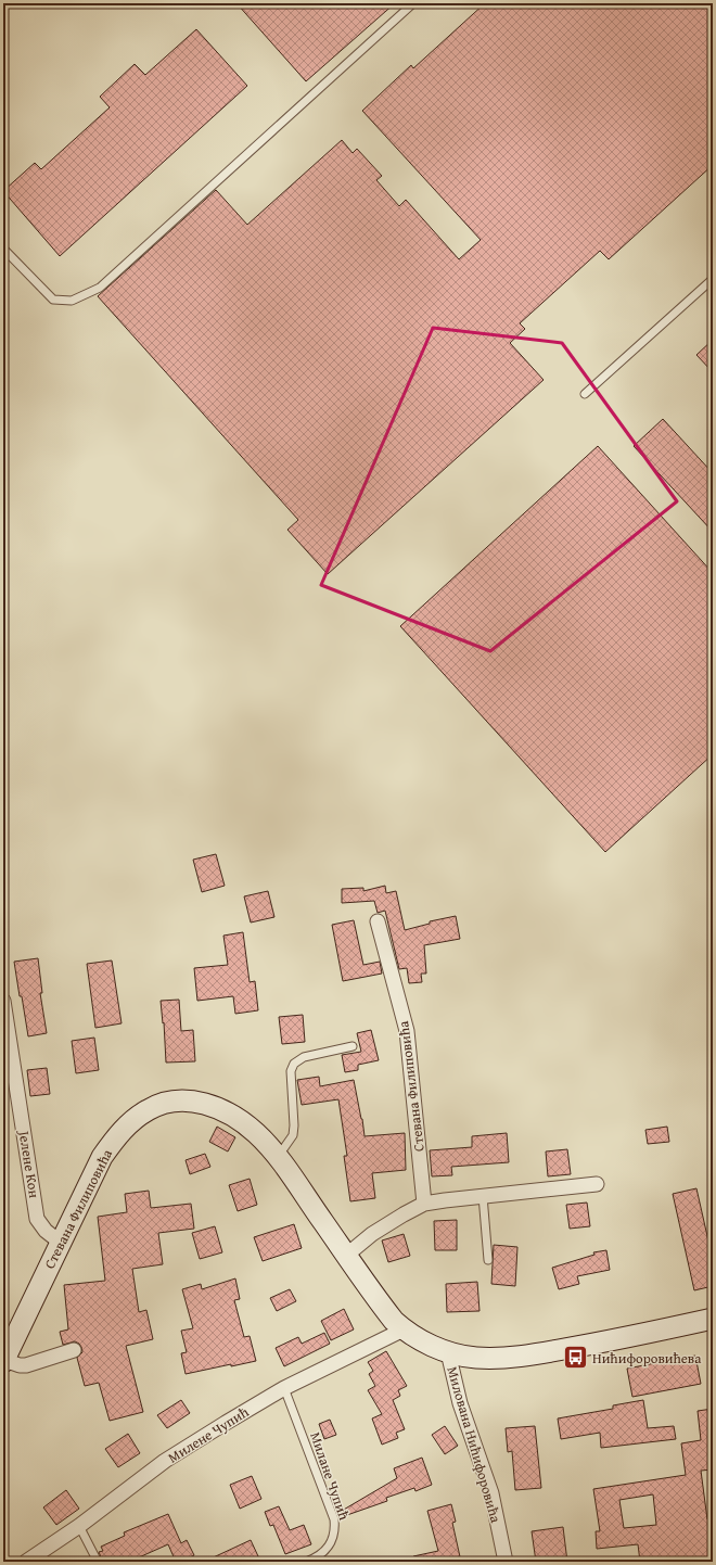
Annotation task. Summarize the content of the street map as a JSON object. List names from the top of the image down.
{
  "streets": {
    "main road": ["Стевана Филиповића"],
    "street": ["Јелене Кон", "Милене Чупић", "Милована Нићифоровића"],
    "lane": ["Милане Чупић"]
  },
  "crossings": [
    ["Стевана Филиповића", "Јелене Кон"],
    ["Стевана Филиповића", "Милене Чупић"],
    ["Стевана Филиповића", "Милована Нићифоровића"],
    ["Милене Чупић", "Милане Чупић"]
  ],
  "places": {
    "bus stop": ["Нићифоровићева"]
  }
}
